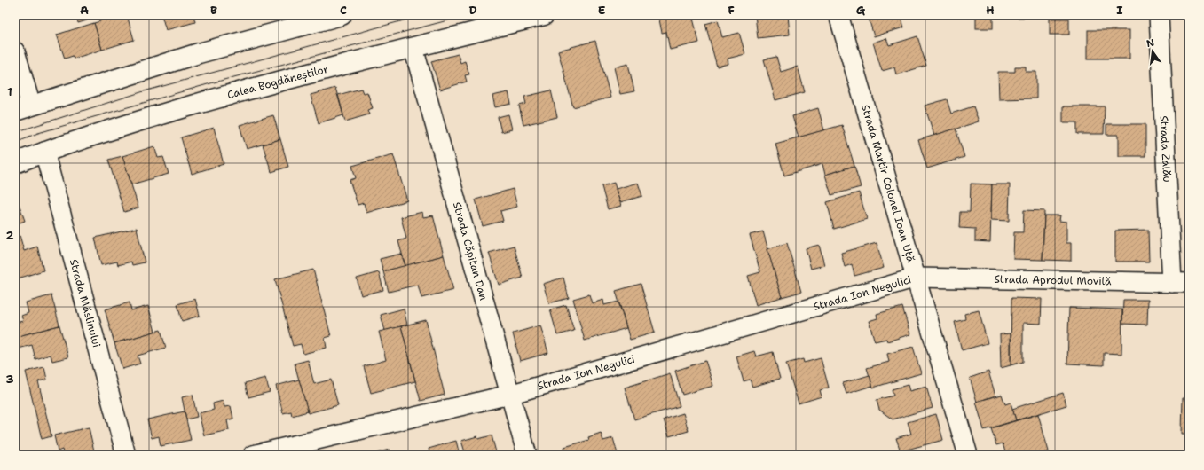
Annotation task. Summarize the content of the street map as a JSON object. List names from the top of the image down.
{
  "streets": {
    "main road": ["Calea Bogdăneștilor"],
    "street": [
      "Strada Zalău",
      "Strada Martir Colonel Ioan Uță",
      "Strada Căpitan Dan",
      "Strada Aprodul Movilă",
      "Strada Ion Negulici",
      "Strada Măslinului"
    ]
  },
  "crossings": [
    ["Calea Bogdăneștilor", "Strada Căpitan Dan"],
    ["Calea Bogdăneștilor", "Strada Măslinului"],
    ["Strada Zalău", "Strada Aprodul Movilă"],
    ["Strada Martir Colonel Ioan Uță", "Strada Aprodul Movilă"],
    ["Strada Martir Colonel Ioan Uță", "Strada Ion Negulici"],
    ["Strada Căpitan Dan", "Strada Ion Negulici"],
    ["Strada Aprodul Movilă", "Strada Ion Negulici"]
  ],
  "north": "top",
  "grid": {
    "columns": [
      "A",
      "B",
      "C",
      "D",
      "E",
      "F",
      "G",
      "H",
      "I"
    ],
    "rows": ["1", "2", "3"]
  }
}
